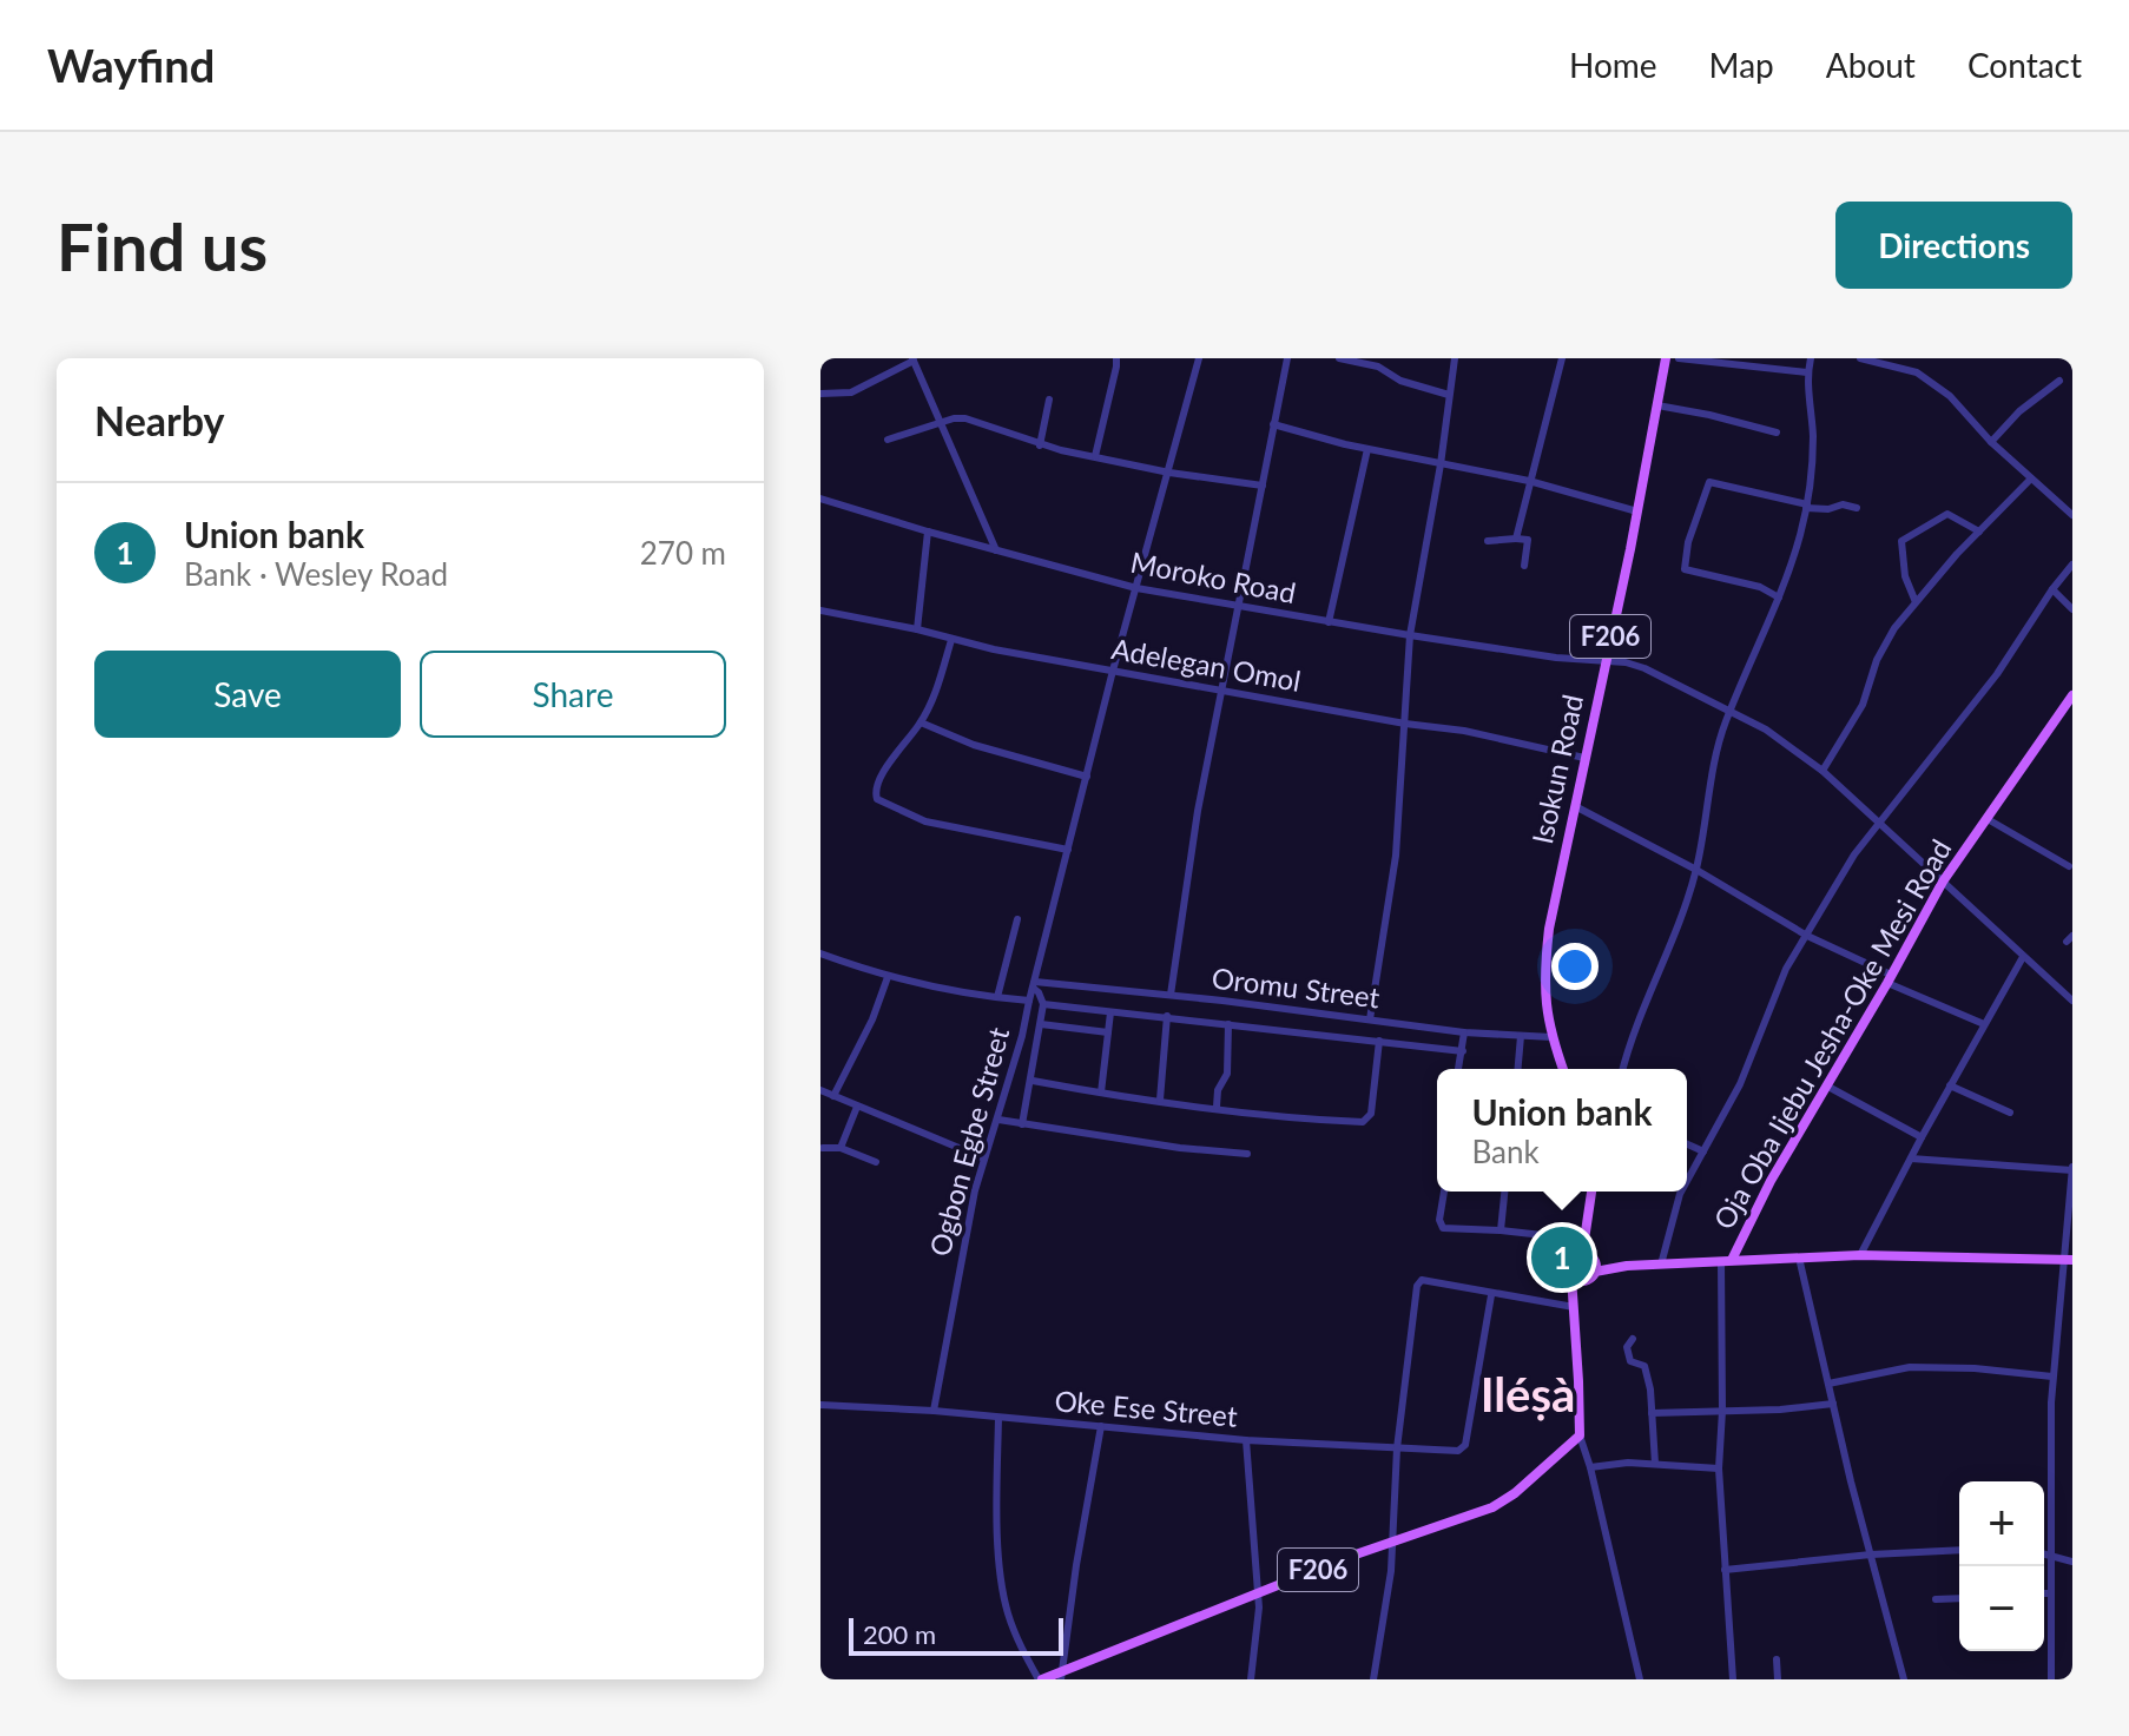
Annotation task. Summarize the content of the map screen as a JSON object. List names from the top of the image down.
{
  "streets": {
    "main road": ["F206", "Isokun Road", "Oja Oba Ijebu Jesha-Oke Mesi Road"],
    "street": [
      "Moroko Road",
      "Adelegan Omol",
      "Oromu Street",
      "Ogbon Egbe Street",
      "Oke Ese Street"
    ]
  },
  "crossings": [
    ["Moroko Road", "Isokun Road"],
    ["Moroko Road", "Oja Oba Ijebu Jesha-Oke Mesi Road"],
    ["F206", "Isokun Road"],
    ["F206", "Oromu Street"],
    ["Adelegan Omol", "Isokun Road"],
    ["Isokun Road", "Oromu Street"],
    ["Oromu Street", "Ogbon Egbe Street"],
    ["Ogbon Egbe Street", "Oke Ese Street"]
  ],
  "districts": ["Iléṣà"],
  "scale_bar": "200 m",
  "page": {
    "header": "Wayfind",
    "nav": [
      "Home",
      "Map",
      "About",
      "Contact"
    ],
    "buttons": [
      "Directions",
      ["Save", "Share"]
    ],
    "title": "Find us",
    "heading": "Nearby",
    "list": [
      {
        "mark": "1",
        "name": "Union bank",
        "note": "Bank · Wesley Road",
        "value": "270 m"
      }
    ],
    "popup": ["Union bank", "Bank"],
    "pins": "1",
    "map_buttons": ["+", "−"],
    "scale": "200 m"
  }
}
